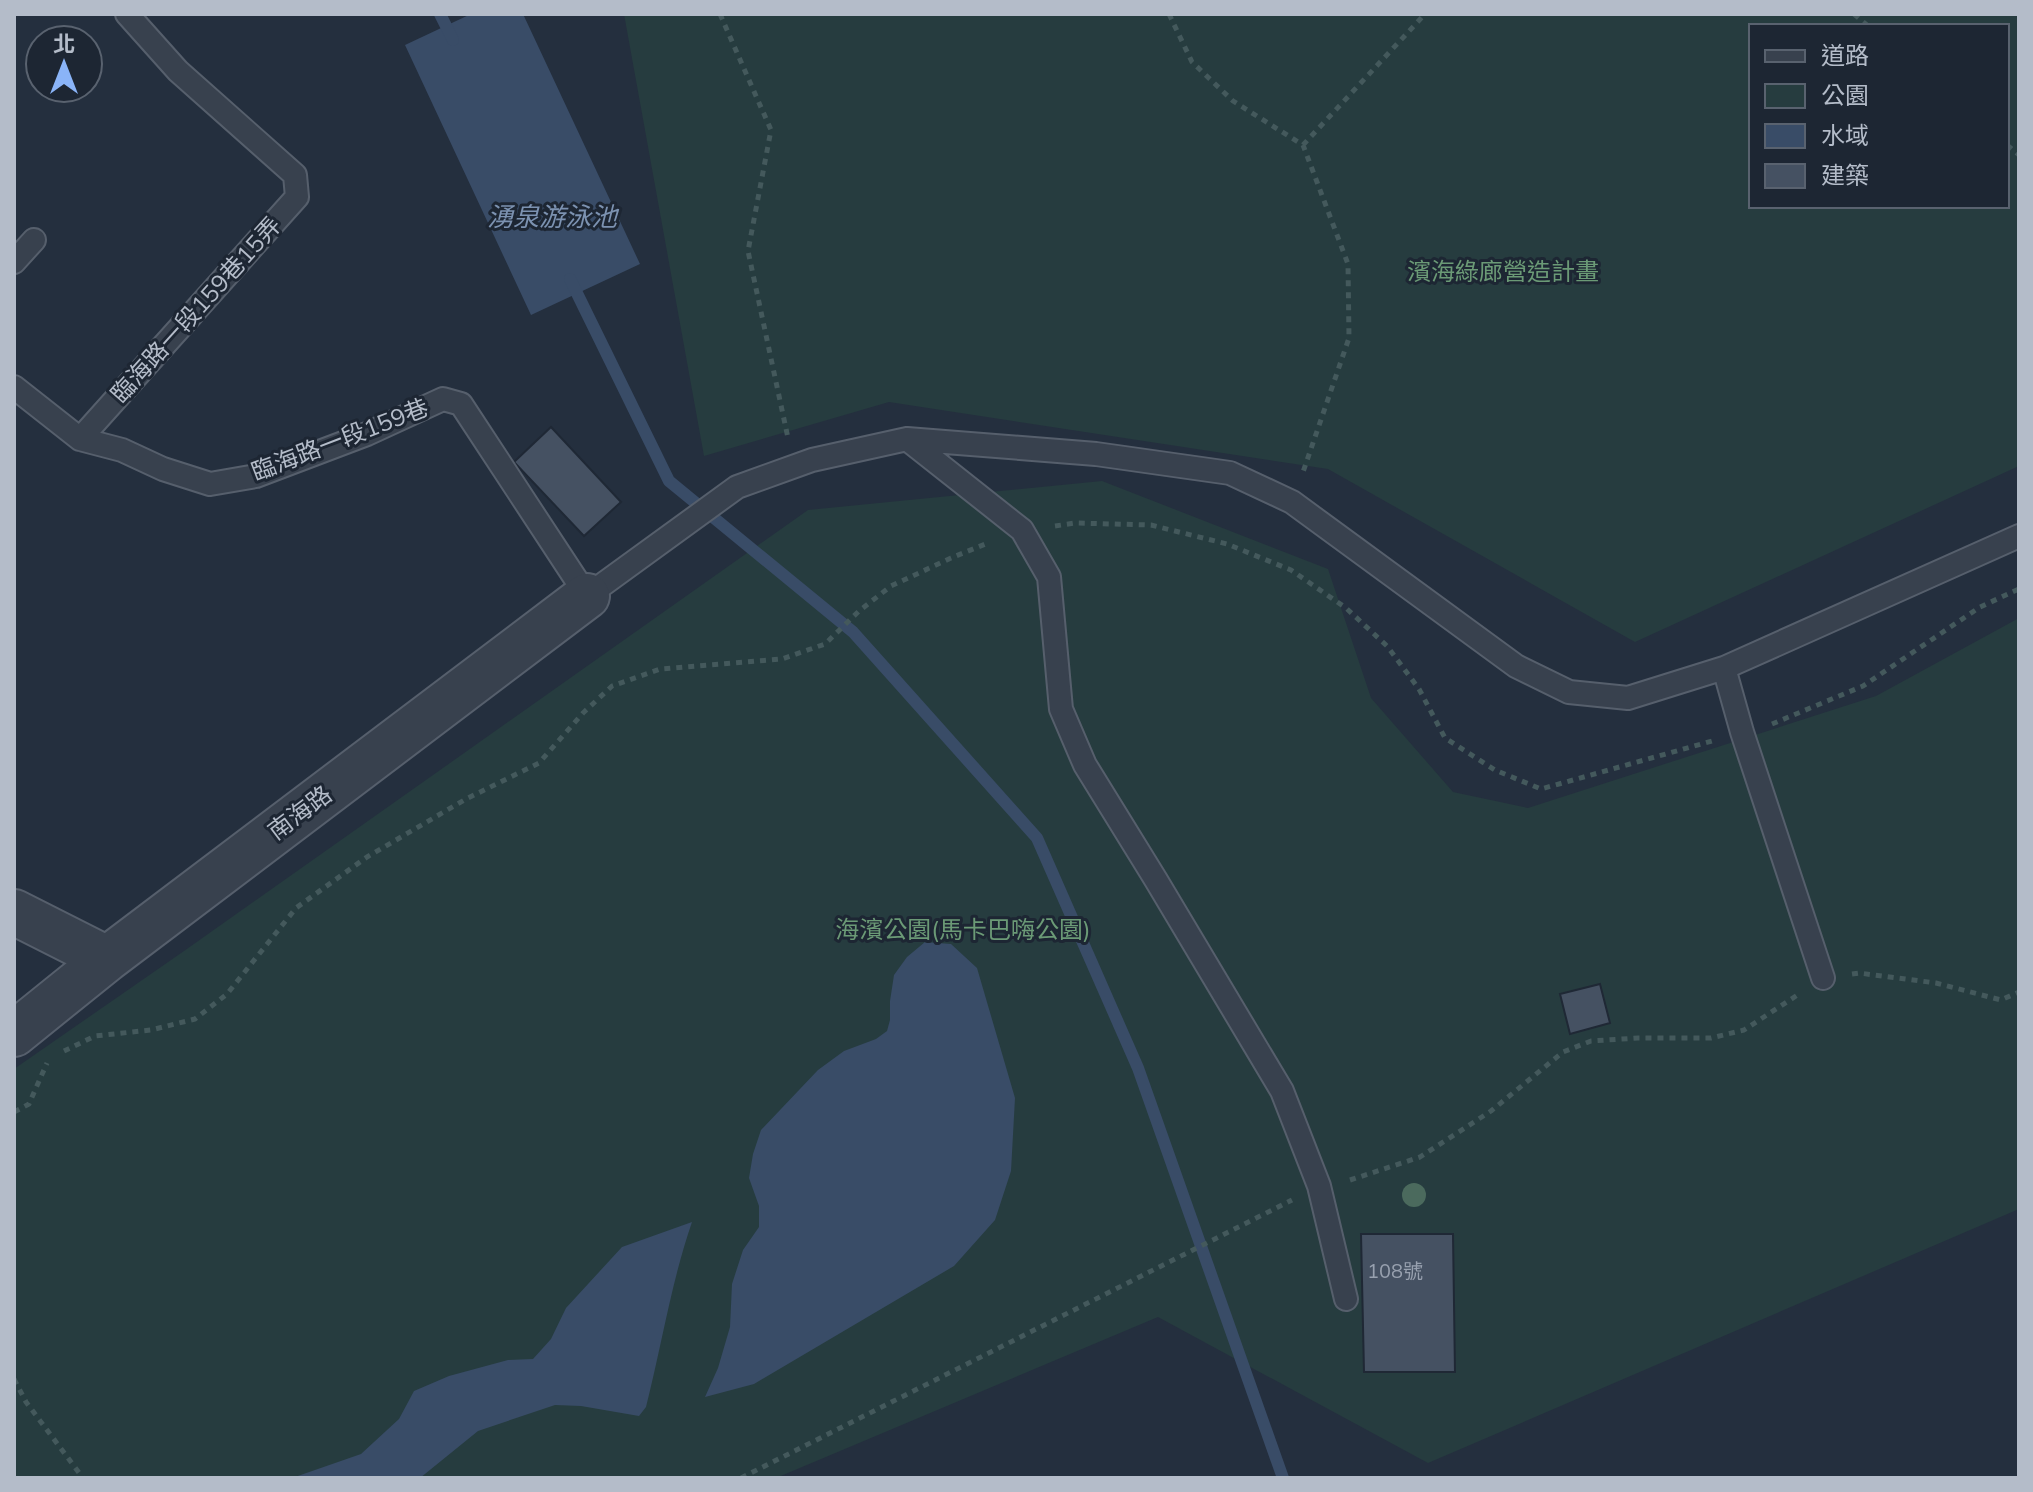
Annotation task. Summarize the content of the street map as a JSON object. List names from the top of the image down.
{
  "streets": {
    "street": ["南海路"],
    "lane": ["臨海路一段159巷15弄", "臨海路一段159巷"]
  },
  "crossings": [
    ["臨海路一段159巷15弄", "臨海路一段159巷"],
    ["臨海路一段159巷", "南海路"]
  ],
  "water": ["湧泉游泳池"],
  "parks": ["濱海綠廊營造計畫", "海濱公園(馬卡巴嗨公園)"],
  "house_numbers": ["108號"],
  "legend": [
    "道路",
    "公園",
    "水域",
    "建築"
  ],
  "north": "top"
}
